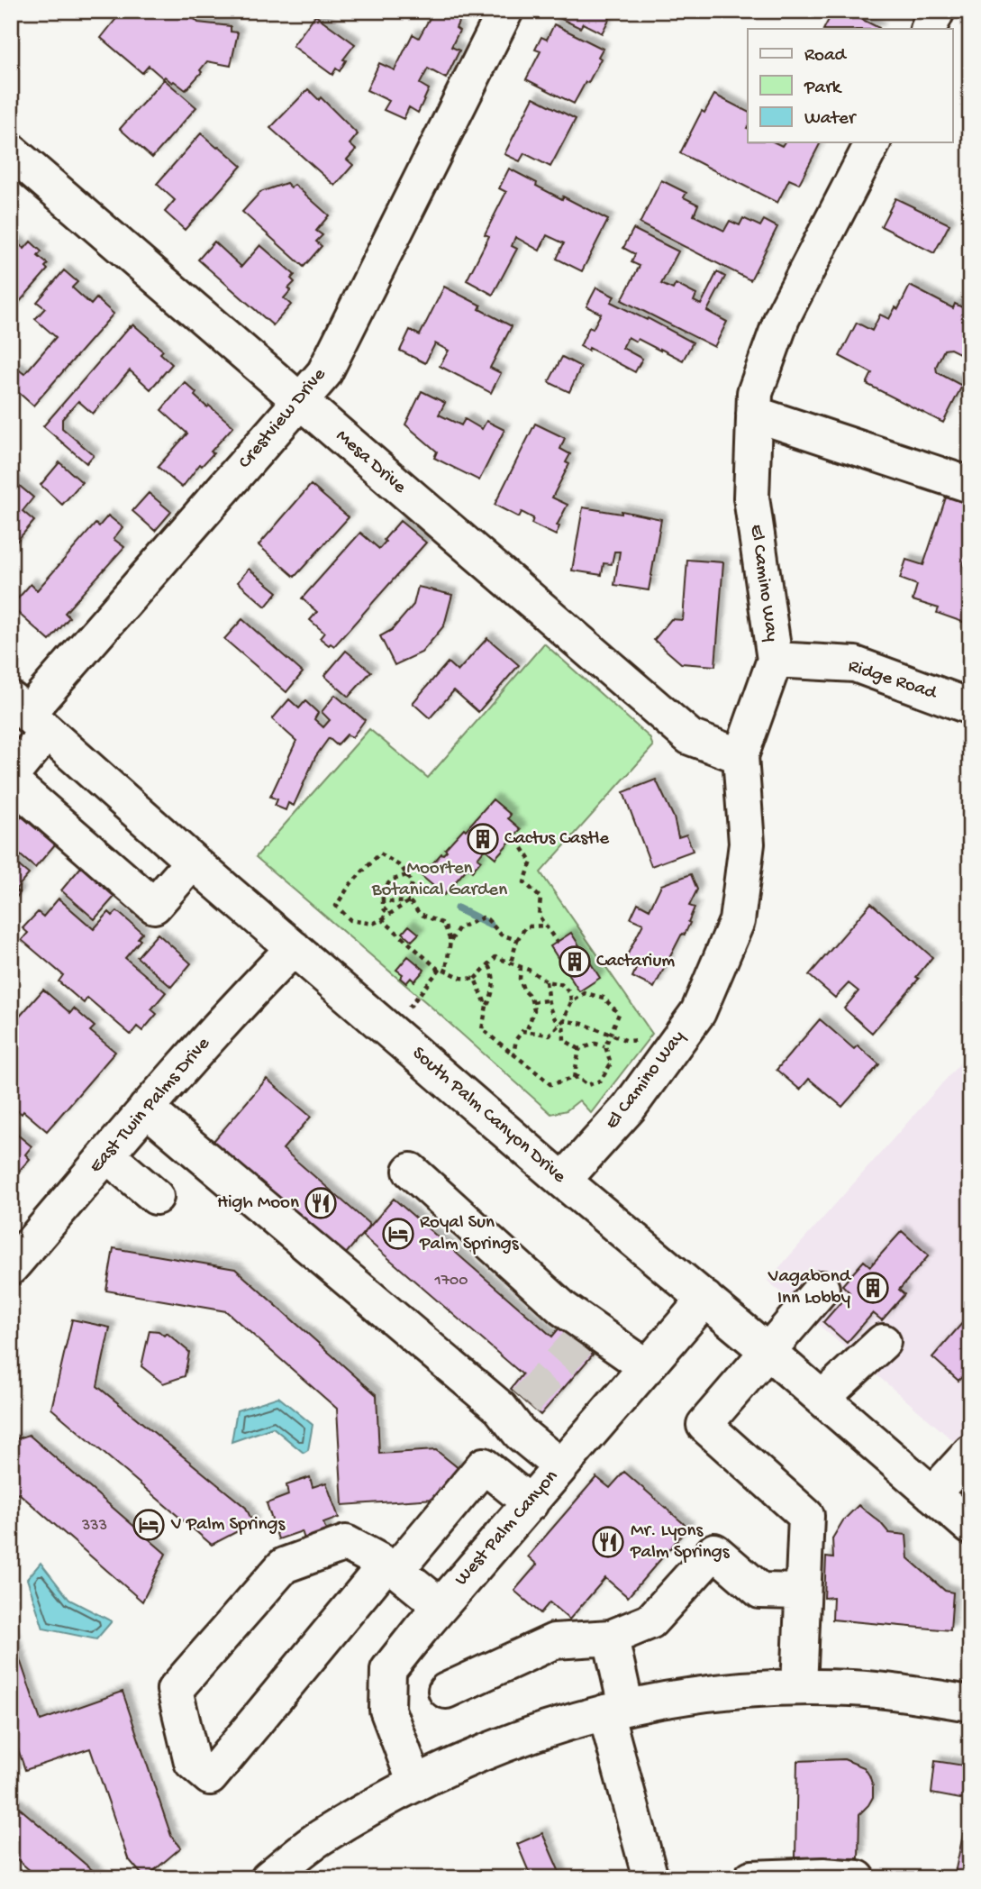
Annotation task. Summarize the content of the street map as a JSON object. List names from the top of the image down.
{
  "streets": {
    "street": [
      "Crestview Drive",
      "Mesa Drive",
      "El Camino Way",
      "Ridge Road",
      "East Twin Palms Drive",
      "South Palm Canyon Drive",
      "West Palm Canyon"
    ]
  },
  "crossings": [
    ["Crestview Drive", "Mesa Drive"],
    ["Crestview Drive", "South Palm Canyon Drive"],
    ["Mesa Drive", "El Camino Way"],
    ["El Camino Way", "Ridge Road"],
    ["El Camino Way", "South Palm Canyon Drive"],
    ["East Twin Palms Drive", "South Palm Canyon Drive"],
    ["South Palm Canyon Drive", "West Palm Canyon"]
  ],
  "parks": ["Moorten Botanical Garden"],
  "places": {
    "building": ["Cactus Castle", "Cactarium", "Vagabond Inn Lobby"],
    "restaurant": ["High Moon", "Mr. Lyons Palm Springs"],
    "hotel": ["Royal Sun Palm Springs", "V Palm Springs"]
  },
  "house_numbers": ["1700", "333"],
  "legend": ["Road", "Park", "Water"]
}
